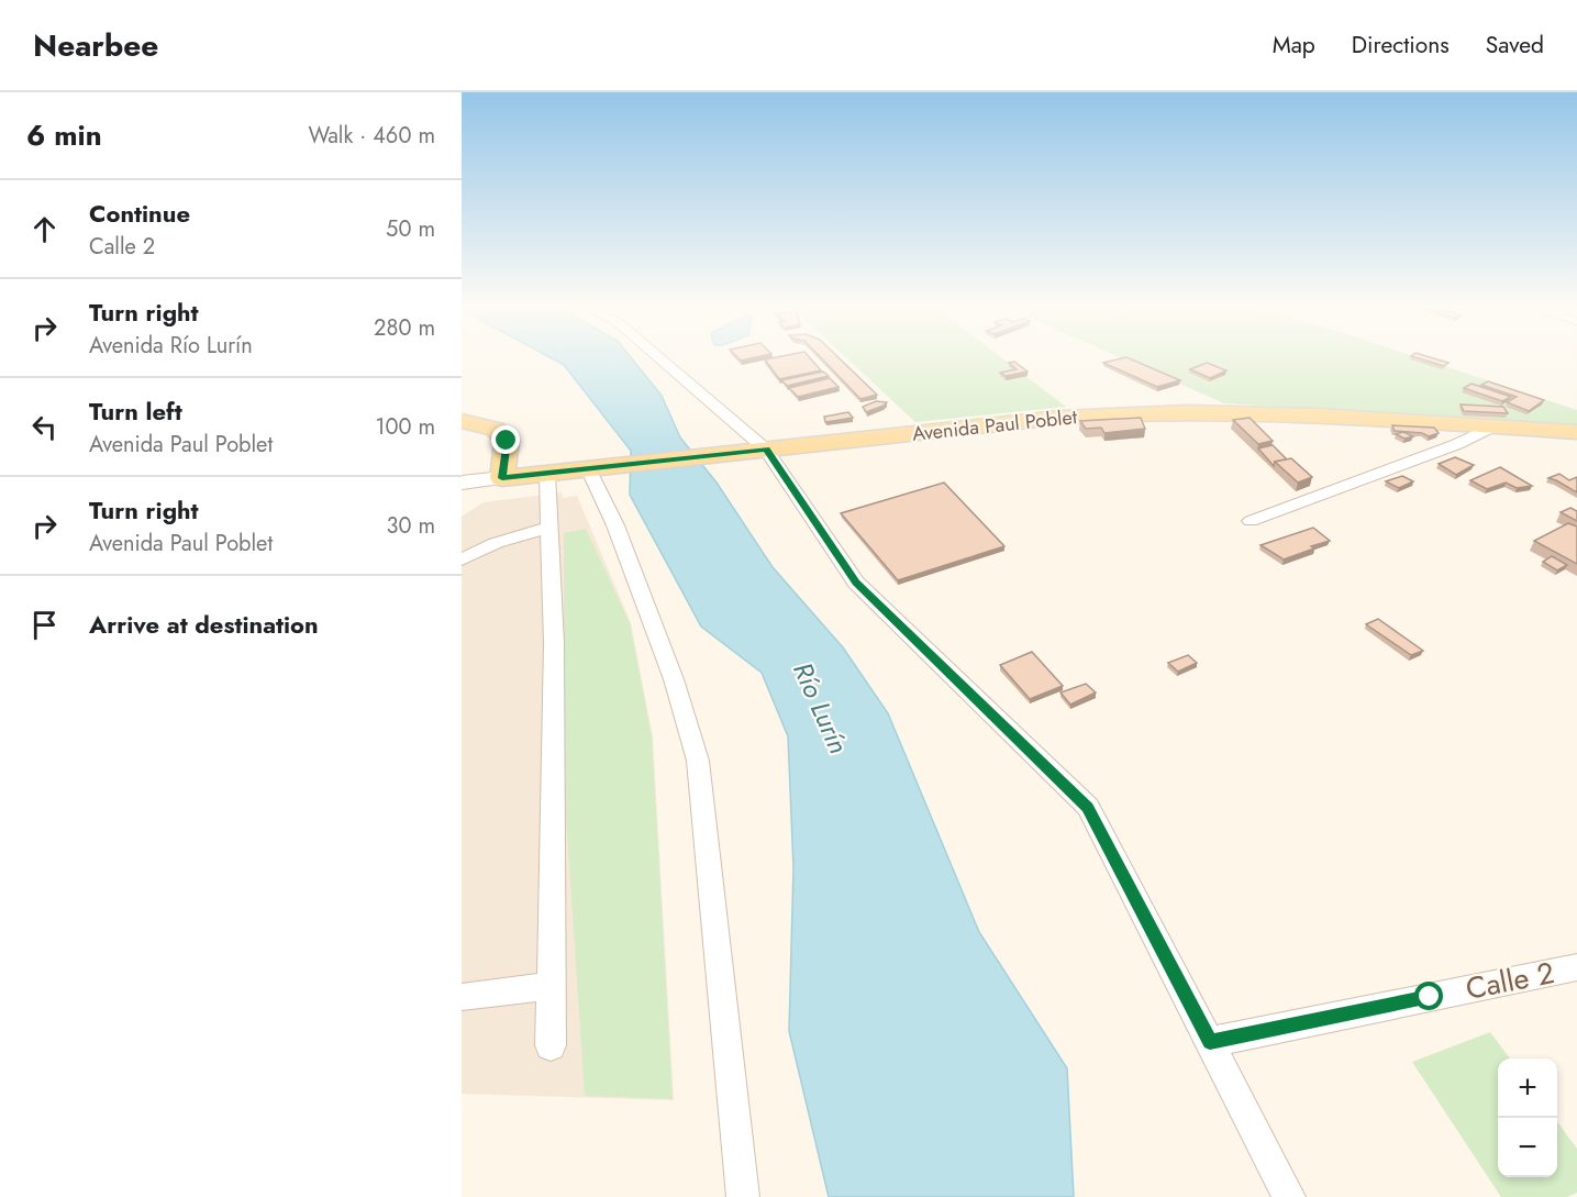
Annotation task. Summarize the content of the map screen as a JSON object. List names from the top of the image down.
{
  "streets": {
    "main road": ["Avenida Paul Poblet"],
    "street": ["Calle 2"]
  },
  "water": ["Río Lurín"],
  "page": {
    "header": "Nearbee",
    "nav": ["Map", "Directions", "Saved"],
    "heading": ["6 min", "Walk · 460 m"],
    "list": [
      ["Continue", "Calle 2", "50 m"],
      ["Turn right", "Avenida Río Lurín", "280 m"],
      ["Turn left", "Avenida Paul Poblet", "100 m"],
      ["Turn right", "Avenida Paul Poblet", "30 m"],
      "Arrive at destination"
    ],
    "map_buttons": ["+", "−"]
  }
}
